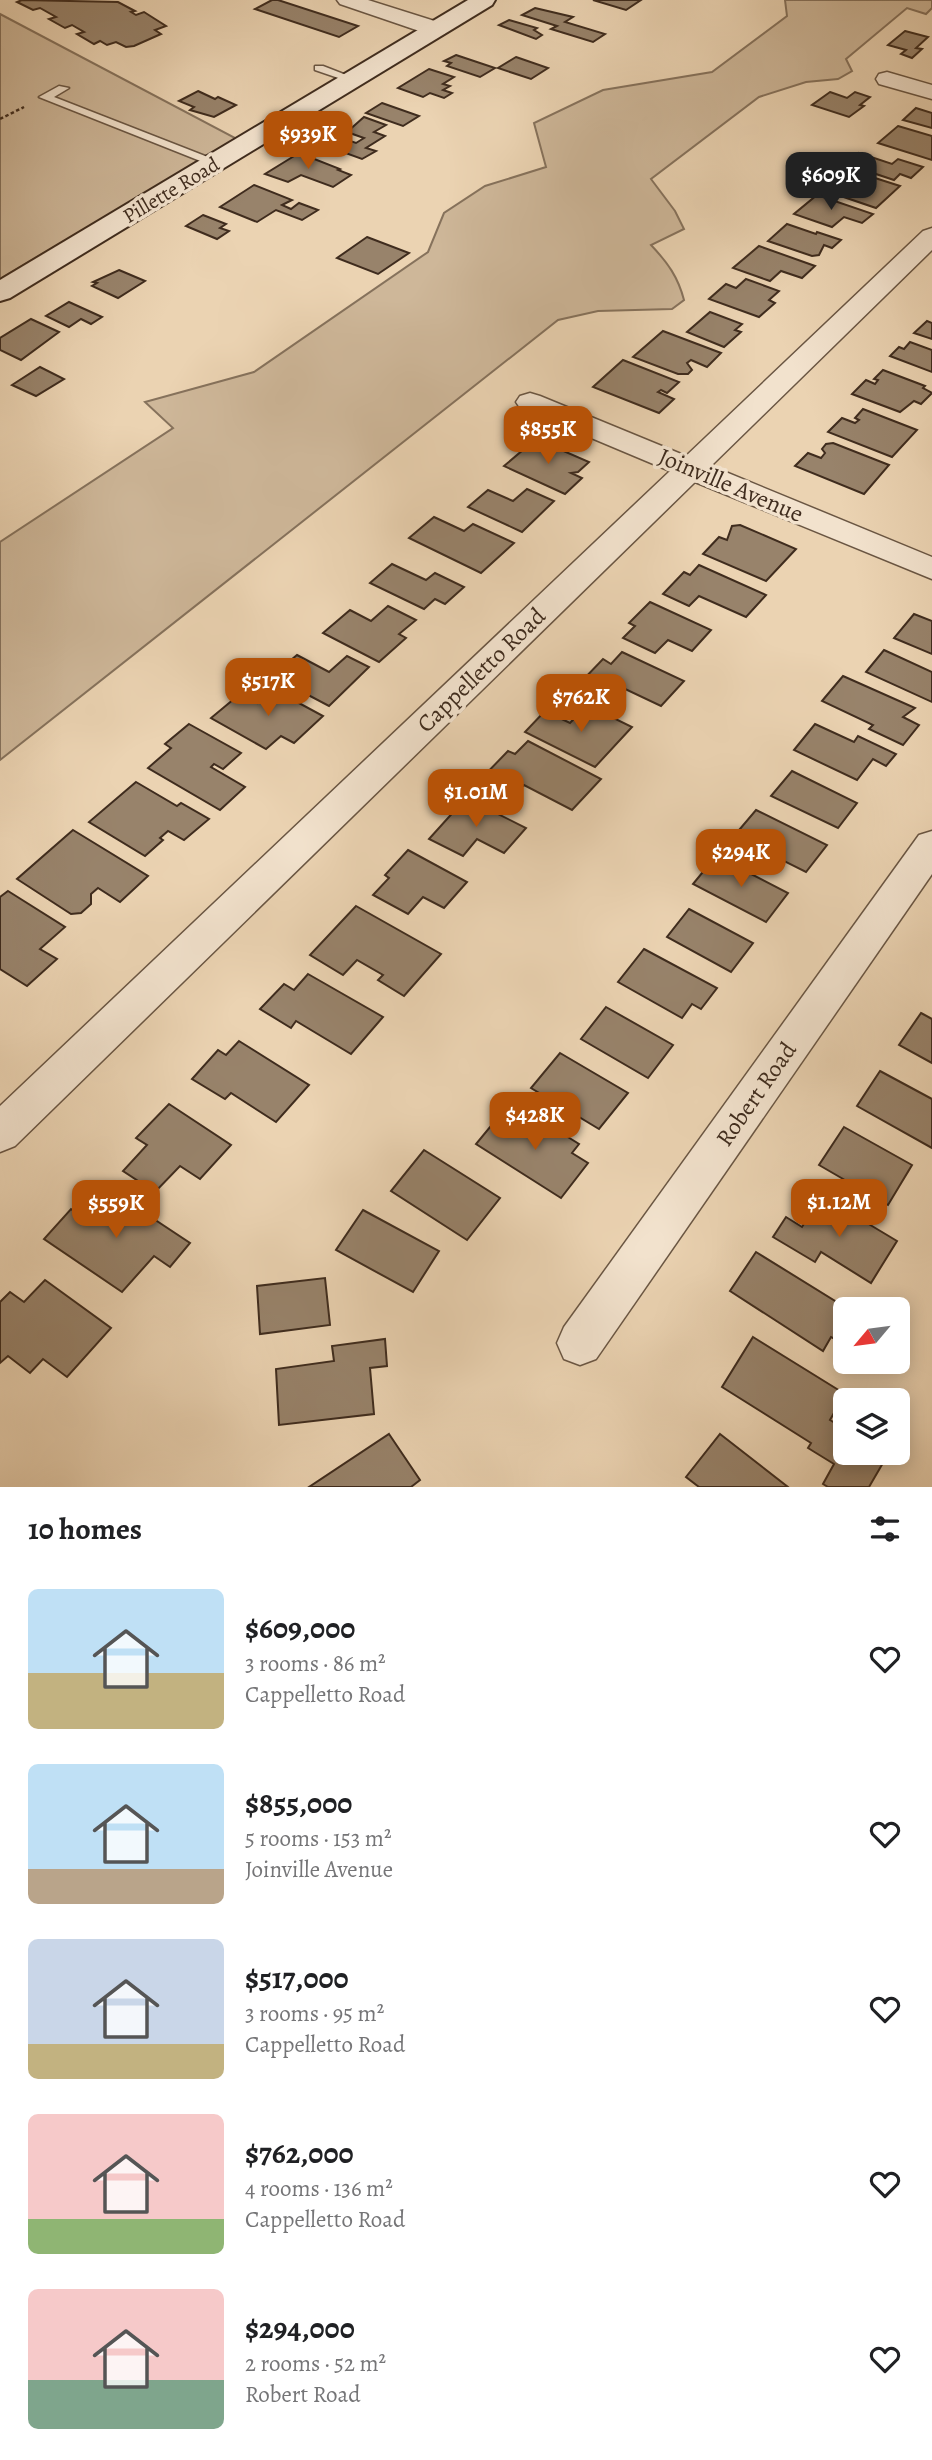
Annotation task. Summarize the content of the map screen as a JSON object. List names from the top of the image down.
{
  "streets": {
    "street": [
      "Pillette Road",
      "Joinville Avenue",
      "Cappelletto Road",
      "Robert Road"
    ]
  },
  "crossings": [
    ["Joinville Avenue", "Cappelletto Road"]
  ],
  "north": "bottom left",
  "page": {
    "price": [
      "$939K",
      "$609K",
      "$855K",
      "$517K",
      "$762K",
      "$1.01M",
      "$294K",
      "$428K",
      "$1.12M",
      "$559K"
    ],
    "heading": "10 homes",
    "list": [
      {
        "name": "$609,000",
        "note": "3 rooms · 86 m² · Cappelletto Road"
      },
      {
        "name": "$855,000",
        "note": "5 rooms · 153 m² · Joinville Avenue"
      },
      {
        "name": "$517,000",
        "note": "3 rooms · 95 m² · Cappelletto Road"
      },
      {
        "name": "$762,000",
        "note": "4 rooms · 136 m² · Cappelletto Road"
      },
      {
        "name": "$294,000",
        "note": "2 rooms · 52 m² · Robert Road"
      }
    ]
  }
}
